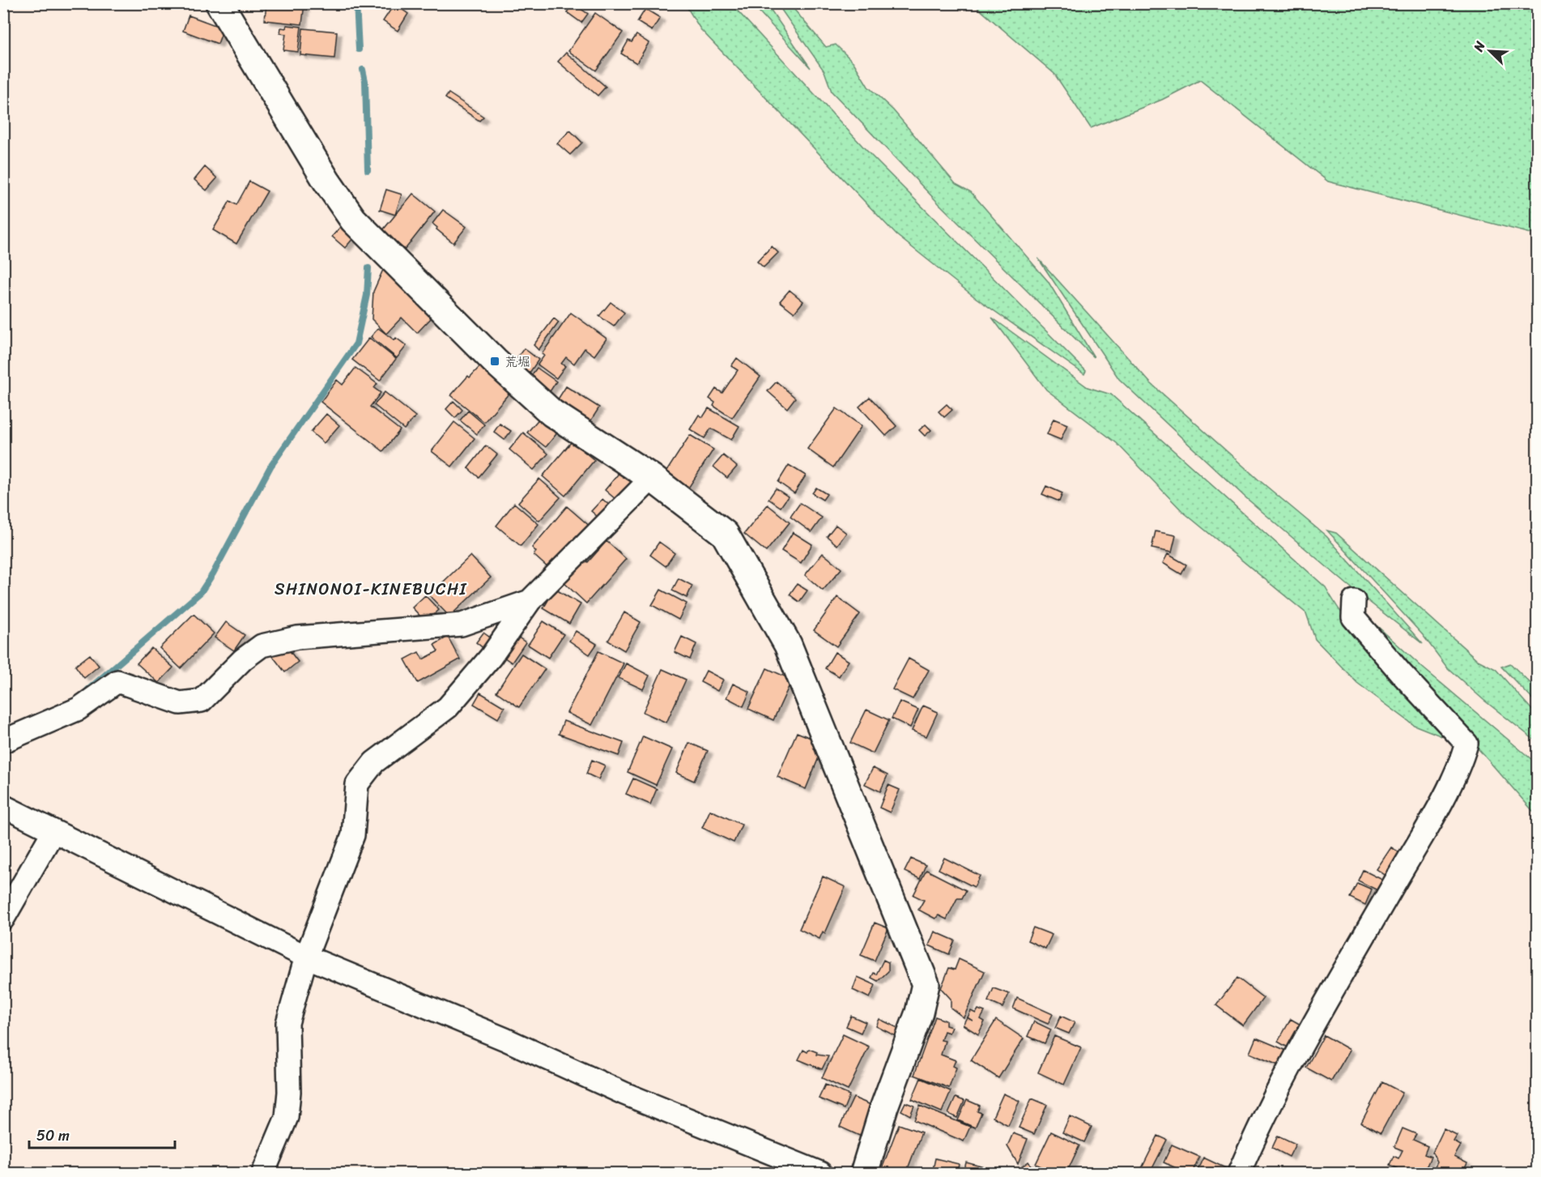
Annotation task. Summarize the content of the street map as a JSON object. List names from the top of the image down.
{
  "districts": ["SHINONOI-KINEBUCHI"],
  "places": {
    "transit": ["荒堀"]
  },
  "scale_bar": "50 m",
  "north": "top left"
}
